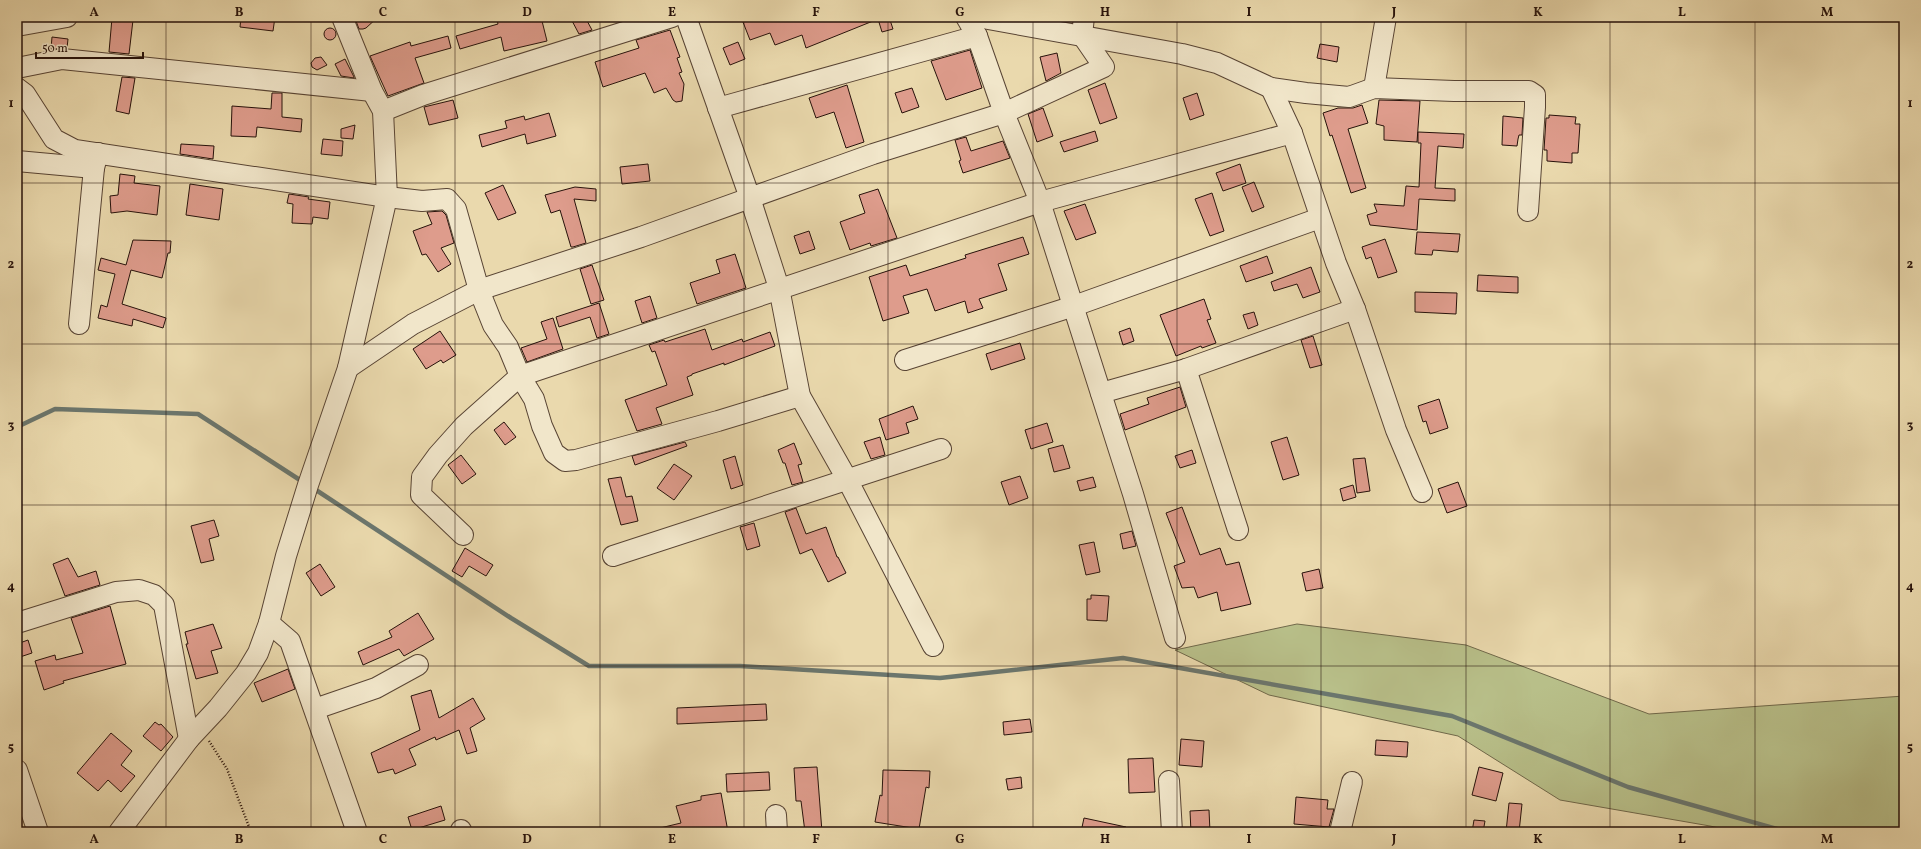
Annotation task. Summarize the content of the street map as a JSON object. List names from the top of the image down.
{
  "scale_bar": "50 m",
  "grid": {
    "columns": [
      "A",
      "B",
      "C",
      "D",
      "E",
      "F",
      "G",
      "H",
      "I",
      "J",
      "K",
      "L",
      "M"
    ],
    "rows": [
      "1",
      "2",
      "3",
      "4",
      "5"
    ]
  }
}
